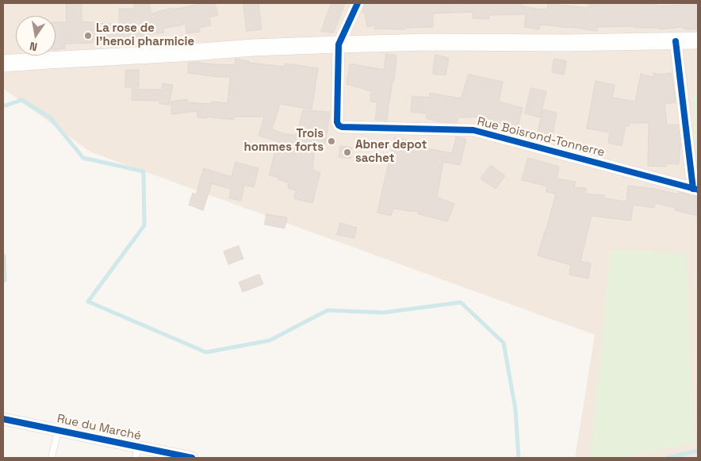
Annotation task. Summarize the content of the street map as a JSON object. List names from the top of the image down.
{
  "streets": {
    "street": ["Rue Boisrond-Tonnerre", "Rue du Marché"]
  },
  "places": ["La rose de l'henoi pharmicie", "Trois hommes forts", "Abner depot sachet"],
  "north": "bottom"
}
